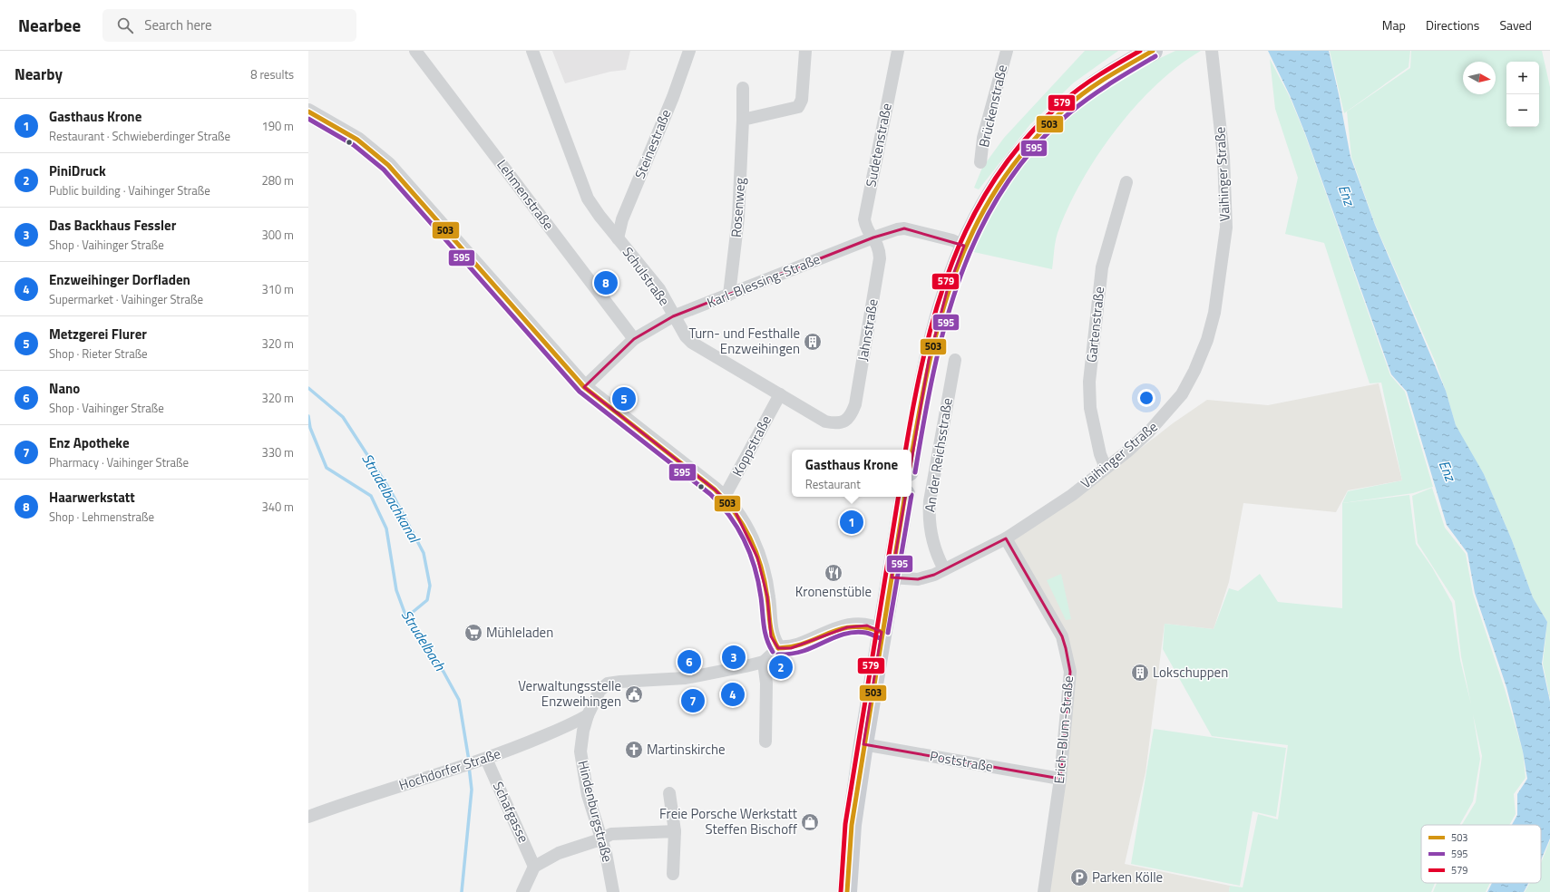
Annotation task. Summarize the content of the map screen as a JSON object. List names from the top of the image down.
{
  "streets": {
    "street": [
      "Brückenstraße",
      "Steinestraße",
      "Sudetenstraße",
      "Vaihinger Straße",
      "Lehmenstraße",
      "Rosenweg",
      "Schulstraße",
      "Karl-Blessing-Straße",
      "Gartenstraße",
      "Jahnstraße",
      "Koppstraße",
      "An der Reichsstraße",
      "Erich-Blum-Straße",
      "Poststraße",
      "Hochdorfer Straße",
      "Hindenburgstraße",
      "Schafgasse"
    ]
  },
  "crossings": [
    ["Steinestraße", "Schulstraße"],
    ["Sudetenstraße", "Karl-Blessing-Straße"],
    ["Sudetenstraße", "Jahnstraße"],
    ["Vaihinger Straße", "Gartenstraße"],
    ["Vaihinger Straße", "An der Reichsstraße"],
    ["Vaihinger Straße", "Erich-Blum-Straße"],
    ["Lehmenstraße", "Karl-Blessing-Straße"],
    ["Rosenweg", "Karl-Blessing-Straße"],
    ["Schulstraße", "Karl-Blessing-Straße"],
    ["Schulstraße", "Jahnstraße"],
    ["Schulstraße", "Koppstraße"],
    ["Karl-Blessing-Straße", "Jahnstraße"],
    ["Erich-Blum-Straße", "Poststraße"],
    ["Hochdorfer Straße", "Hindenburgstraße"],
    ["Hochdorfer Straße", "Schafgasse"]
  ],
  "water": ["Enz", "Strudelbachkanal", "Strudelbach"],
  "places": {
    "building": ["Turn- und Festhalle Enzweihingen", "Lokschuppen"],
    "restaurant": ["Kronenstüble"],
    "supermarket": ["Mühleladen"],
    "public building": ["Verwaltungsstelle Enzweihingen"],
    "church": ["Martinskirche"],
    "shop": ["Freie Porsche Werkstatt Steffen Bischoff"],
    "parking": ["Parken Kölle"]
  },
  "lines": ["transit line 503", "transit line 579", "transit line 595"],
  "legend": ["503", "595", "579"],
  "north": "right",
  "page": {
    "header": "Nearbee",
    "search": "Search here",
    "nav": ["Map", "Directions", "Saved"],
    "heading": ["Nearby", "8 results"],
    "map_buttons": ["+", "−"],
    "list": [
      {
        "mark": "1",
        "name": "Gasthaus Krone",
        "note": "Restaurant · Schwieberdinger Straße",
        "value": "190 m"
      },
      {
        "mark": "2",
        "name": "PiniDruck",
        "note": "Public building · Vaihinger Straße",
        "value": "280 m"
      },
      {
        "mark": "3",
        "name": "Das Backhaus Fessler",
        "note": "Shop · Vaihinger Straße",
        "value": "300 m"
      },
      {
        "mark": "4",
        "name": "Enzweihinger Dorfladen",
        "note": "Supermarket · Vaihinger Straße",
        "value": "310 m"
      },
      {
        "mark": "5",
        "name": "Metzgerei Flurer",
        "note": "Shop · Rieter Straße",
        "value": "320 m"
      },
      {
        "mark": "6",
        "name": "Nano",
        "note": "Shop · Vaihinger Straße",
        "value": "320 m"
      },
      {
        "mark": "7",
        "name": "Enz Apotheke",
        "note": "Pharmacy · Vaihinger Straße",
        "value": "330 m"
      },
      {
        "mark": "8",
        "name": "Haarwerkstatt",
        "note": "Shop · Lehmenstraße",
        "value": "340 m"
      }
    ],
    "pins": [
      "8",
      "5",
      "1",
      "3",
      "6",
      "2",
      "4",
      "7"
    ],
    "popup": ["Gasthaus Krone", "Restaurant"]
  }
}
